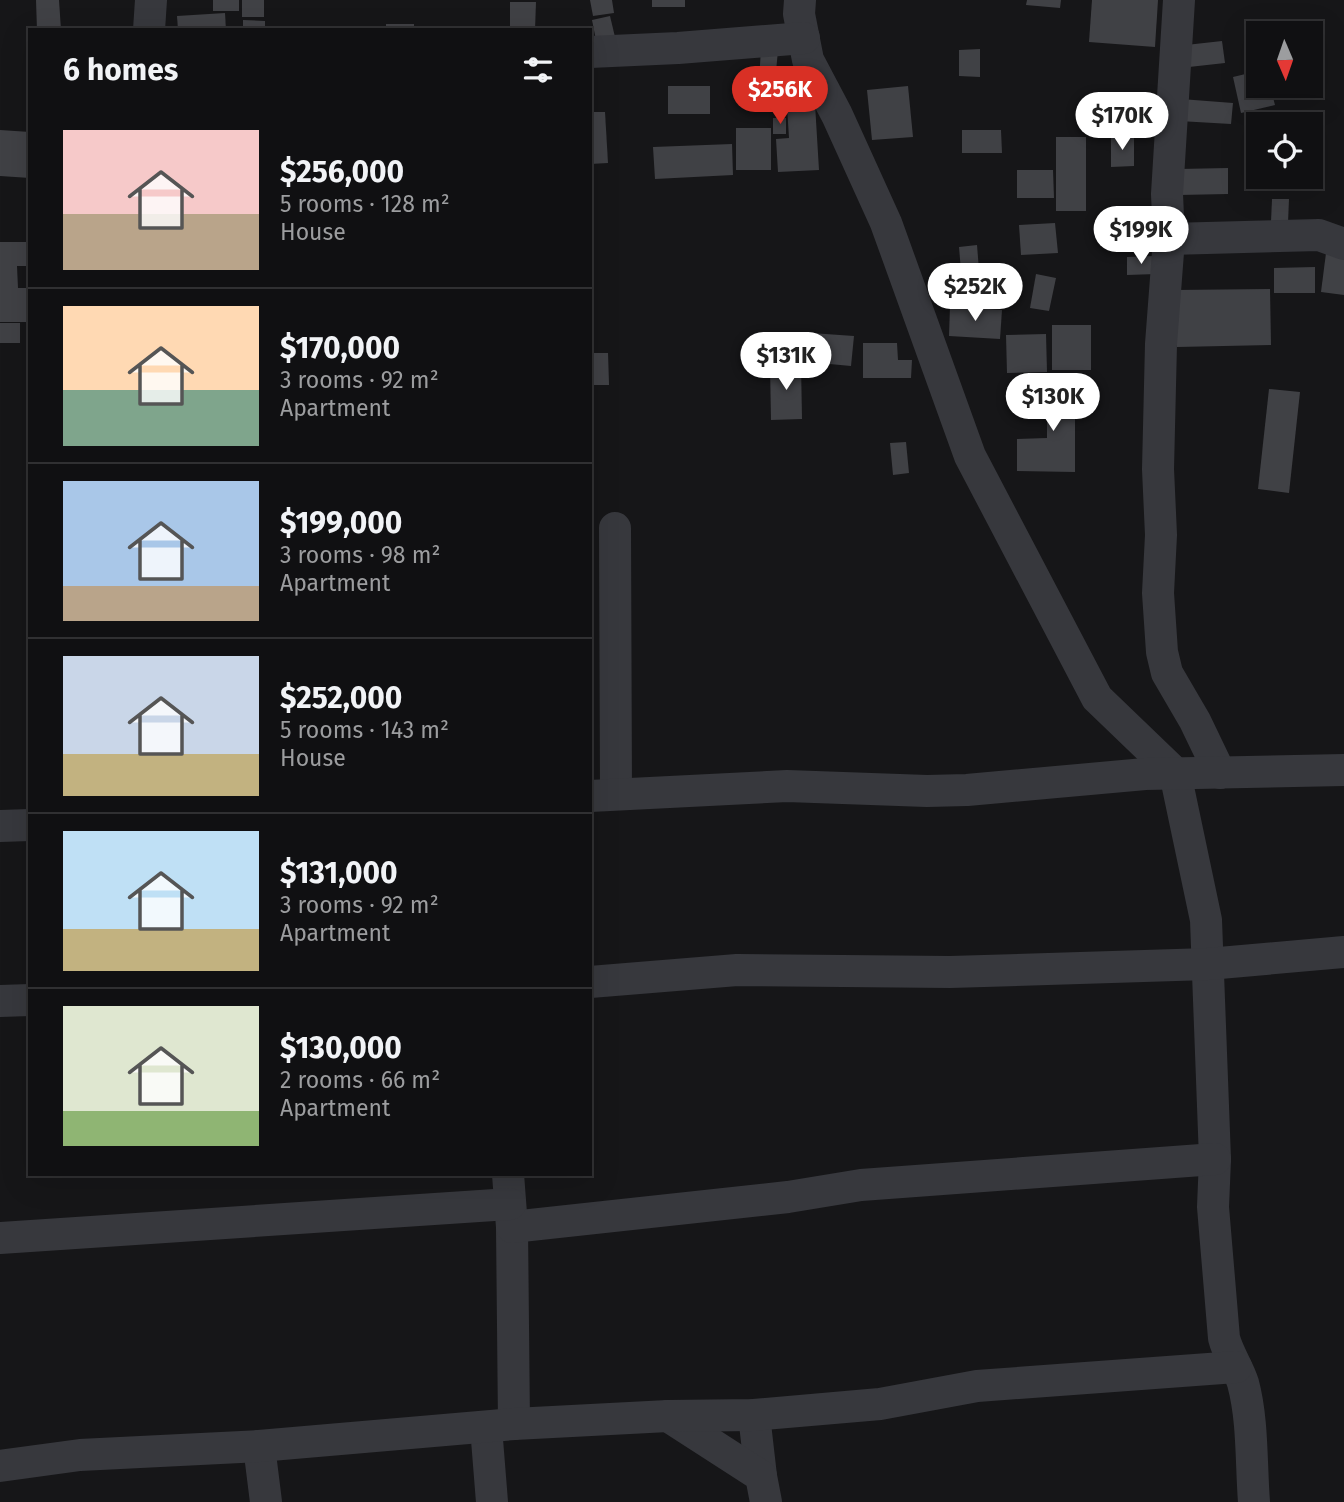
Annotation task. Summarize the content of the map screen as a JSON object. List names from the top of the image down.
{
  "north": "bottom",
  "page": {
    "heading": "6 homes",
    "price": [
      "$256K",
      "$170K",
      "$199K",
      "$252K",
      "$131K",
      "$130K"
    ],
    "list": [
      {
        "name": "$256,000",
        "note": "5 rooms · 128 m² · House"
      },
      {
        "name": "$170,000",
        "note": "3 rooms · 92 m² · Apartment"
      },
      {
        "name": "$199,000",
        "note": "3 rooms · 98 m² · Apartment"
      },
      {
        "name": "$252,000",
        "note": "5 rooms · 143 m² · House"
      },
      {
        "name": "$131,000",
        "note": "3 rooms · 92 m² · Apartment"
      },
      {
        "name": "$130,000",
        "note": "2 rooms · 66 m² · Apartment"
      }
    ]
  }
}
